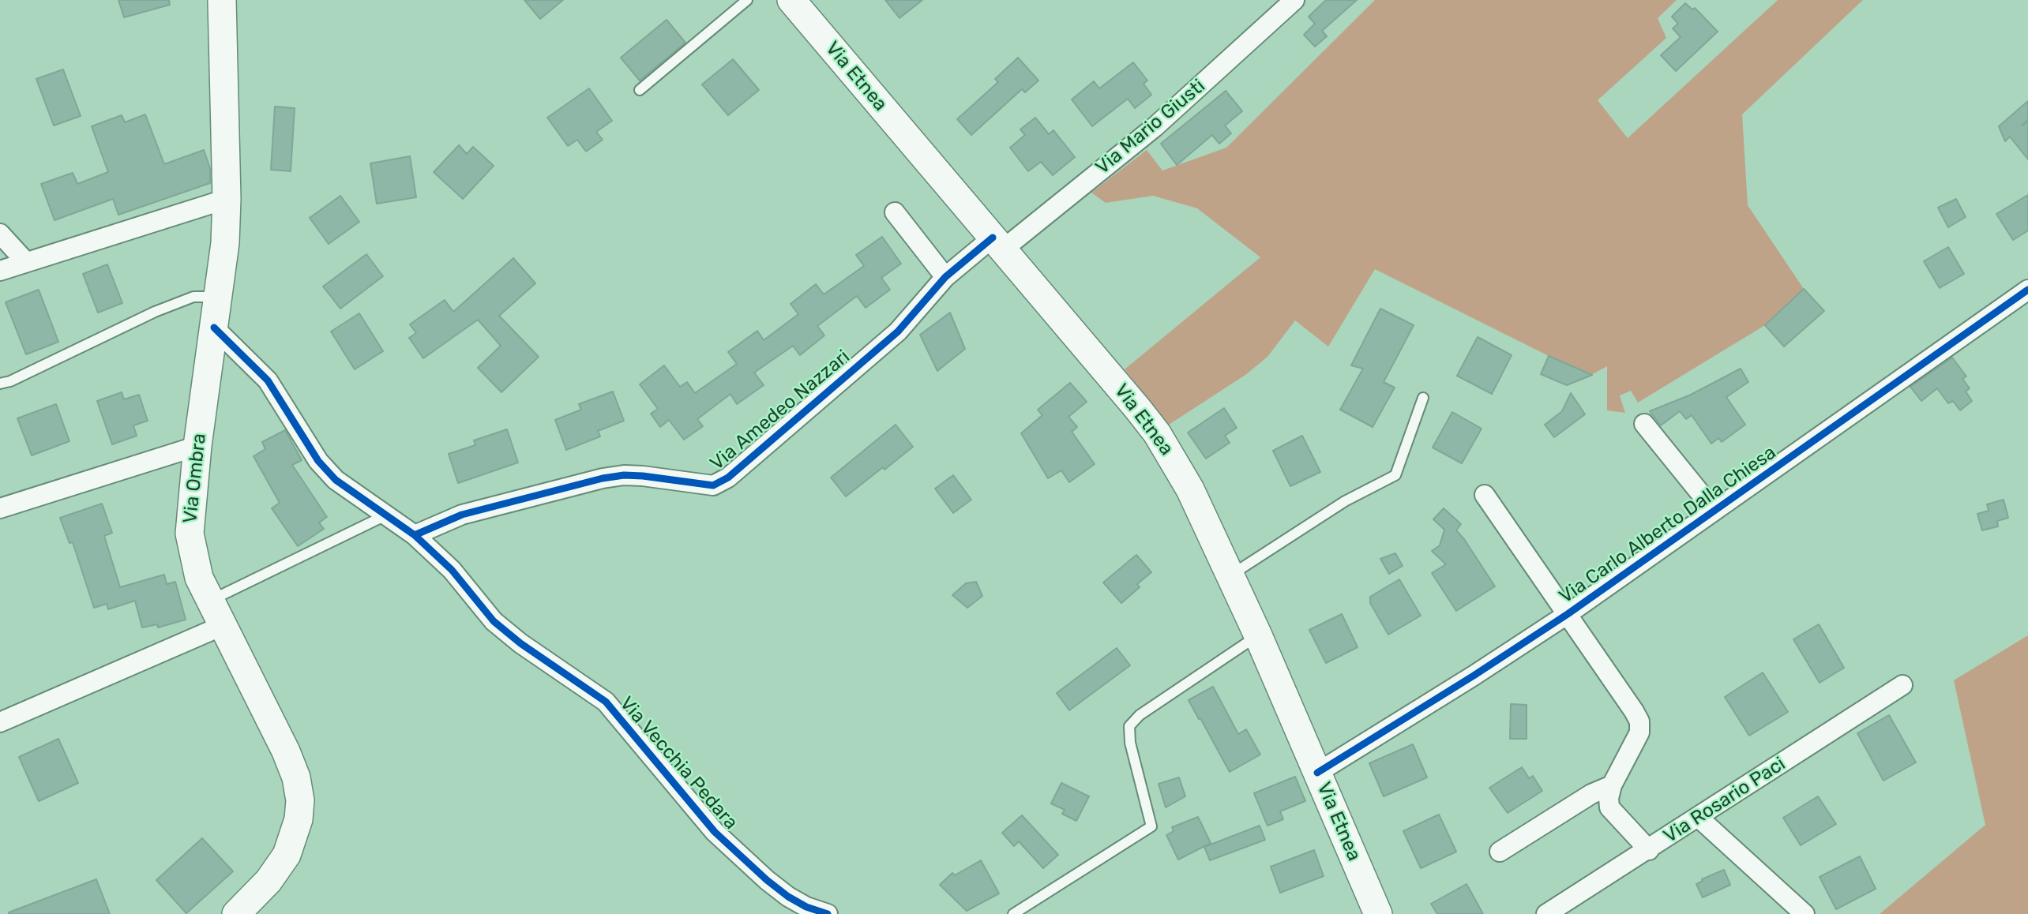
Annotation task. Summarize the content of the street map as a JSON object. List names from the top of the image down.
{
  "streets": {
    "main road": ["Via Etnea", "Via Ombra"],
    "street": [
      "Via Mario Giusti",
      "Via Amedeo Nazzari",
      "Via Carlo Alberto Dalla Chiesa",
      "Via Vecchia Pedara",
      "Via Rosario Paci"
    ]
  },
  "crossings": [
    ["Via Etnea", "Via Mario Giusti"],
    ["Via Etnea", "Via Amedeo Nazzari"],
    ["Via Etnea", "Via Carlo Alberto Dalla Chiesa"],
    ["Via Mario Giusti", "Via Amedeo Nazzari"],
    ["Via Amedeo Nazzari", "Via Vecchia Pedara"],
    ["Via Ombra", "Via Vecchia Pedara"]
  ]
}
